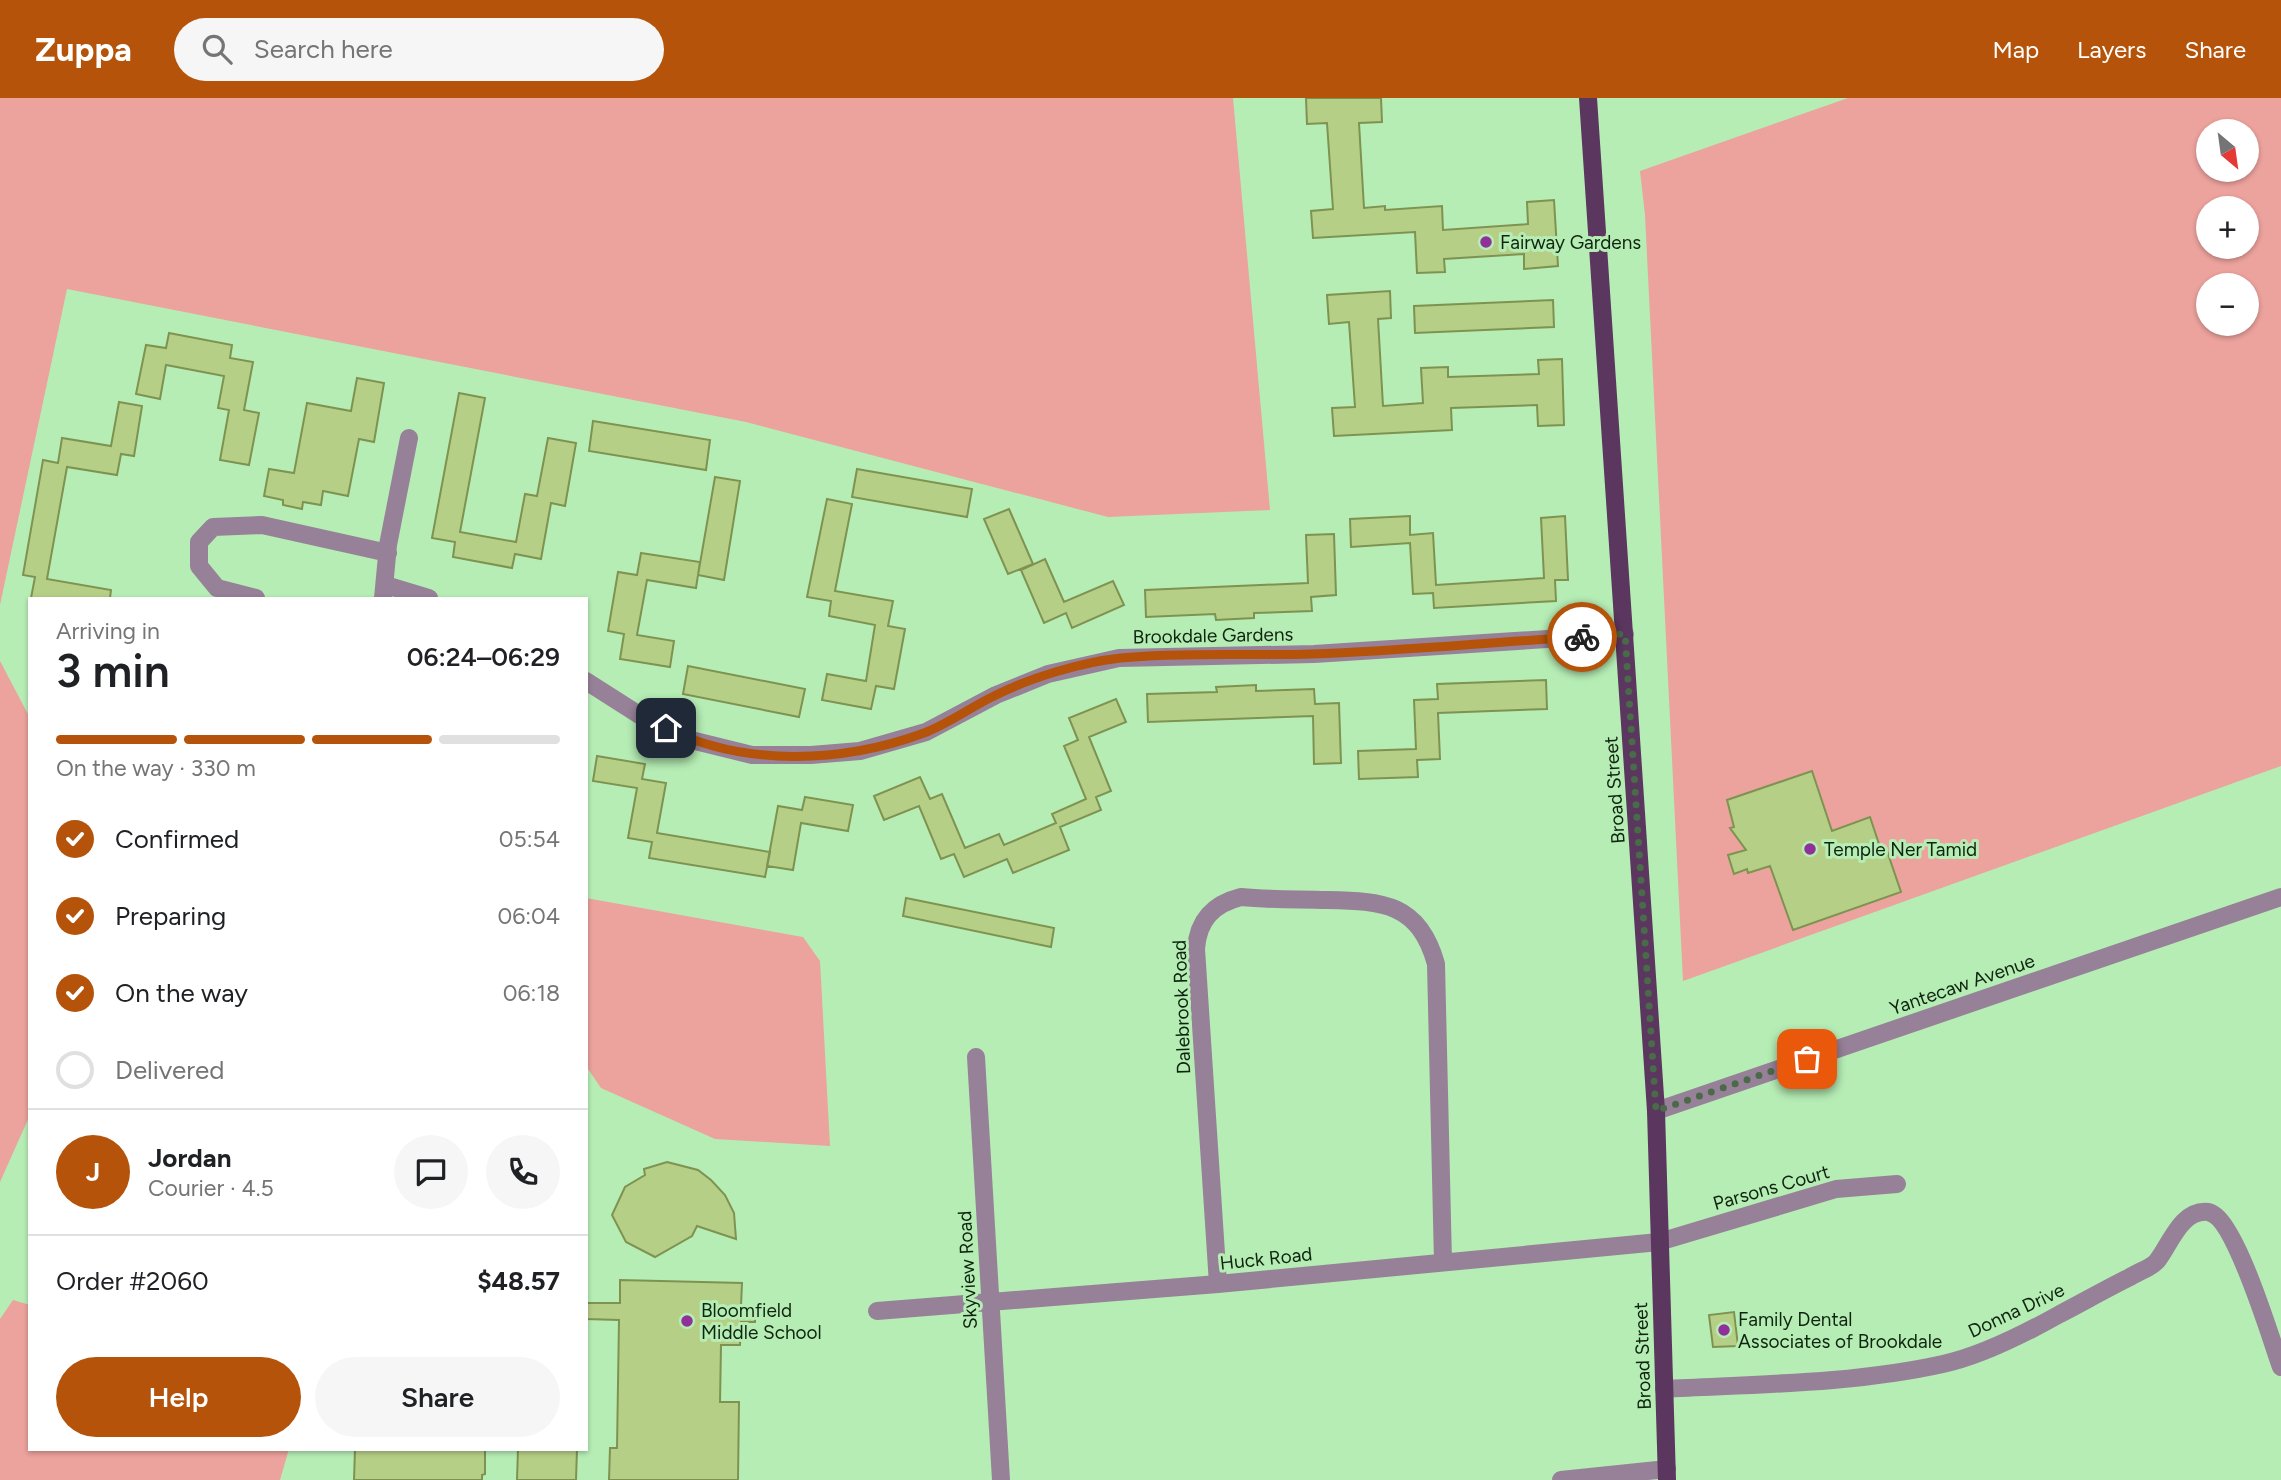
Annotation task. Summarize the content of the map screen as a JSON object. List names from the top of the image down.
{
  "streets": {
    "main road": ["Broad Street"],
    "street": [
      "Brookdale Gardens",
      "Yantecaw Avenue",
      "Dalebrook Road",
      "Parsons Court",
      "Huck Road",
      "Skyview Road",
      "Donna Drive"
    ]
  },
  "crossings": [
    ["Brookdale Gardens", "Broad Street"],
    ["Broad Street", "Yantecaw Avenue"],
    ["Broad Street", "Parsons Court"],
    ["Broad Street", "Huck Road"],
    ["Broad Street", "Donna Drive"],
    ["Dalebrook Road", "Huck Road"],
    ["Parsons Court", "Huck Road"],
    ["Huck Road", "Skyview Road"]
  ],
  "places": [
    "Fairway Gardens",
    "Temple Ner Tamid",
    "Bloomfield Middle School",
    "Family Dental Associates of Brookdale"
  ],
  "north": "bottom right",
  "page": {
    "header": "Zuppa",
    "search": "Search here",
    "nav": ["Map", "Layers", "Share"],
    "map_buttons": ["+", "−"],
    "heading": ["3 min", "Arriving in", "06:24–06:29"],
    "panel": [
      "Jordan",
      "Courier · 4.5",
      "Order #2060",
      "$48.57"
    ],
    "bar": "On the way · 330 m",
    "list": [
      ["Confirmed", "05:54"],
      ["Preparing", "06:04"],
      ["On the way", "06:18"],
      "Delivered"
    ],
    "round": "J",
    "buttons": ["Help", "Share"]
  }
}
